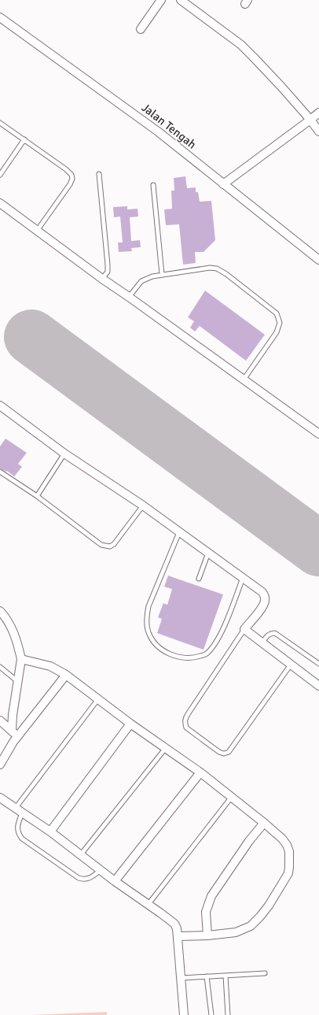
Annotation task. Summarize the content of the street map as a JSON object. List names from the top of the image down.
{
  "streets": {
    "street": ["Jalan Tengah"]
  }
}
